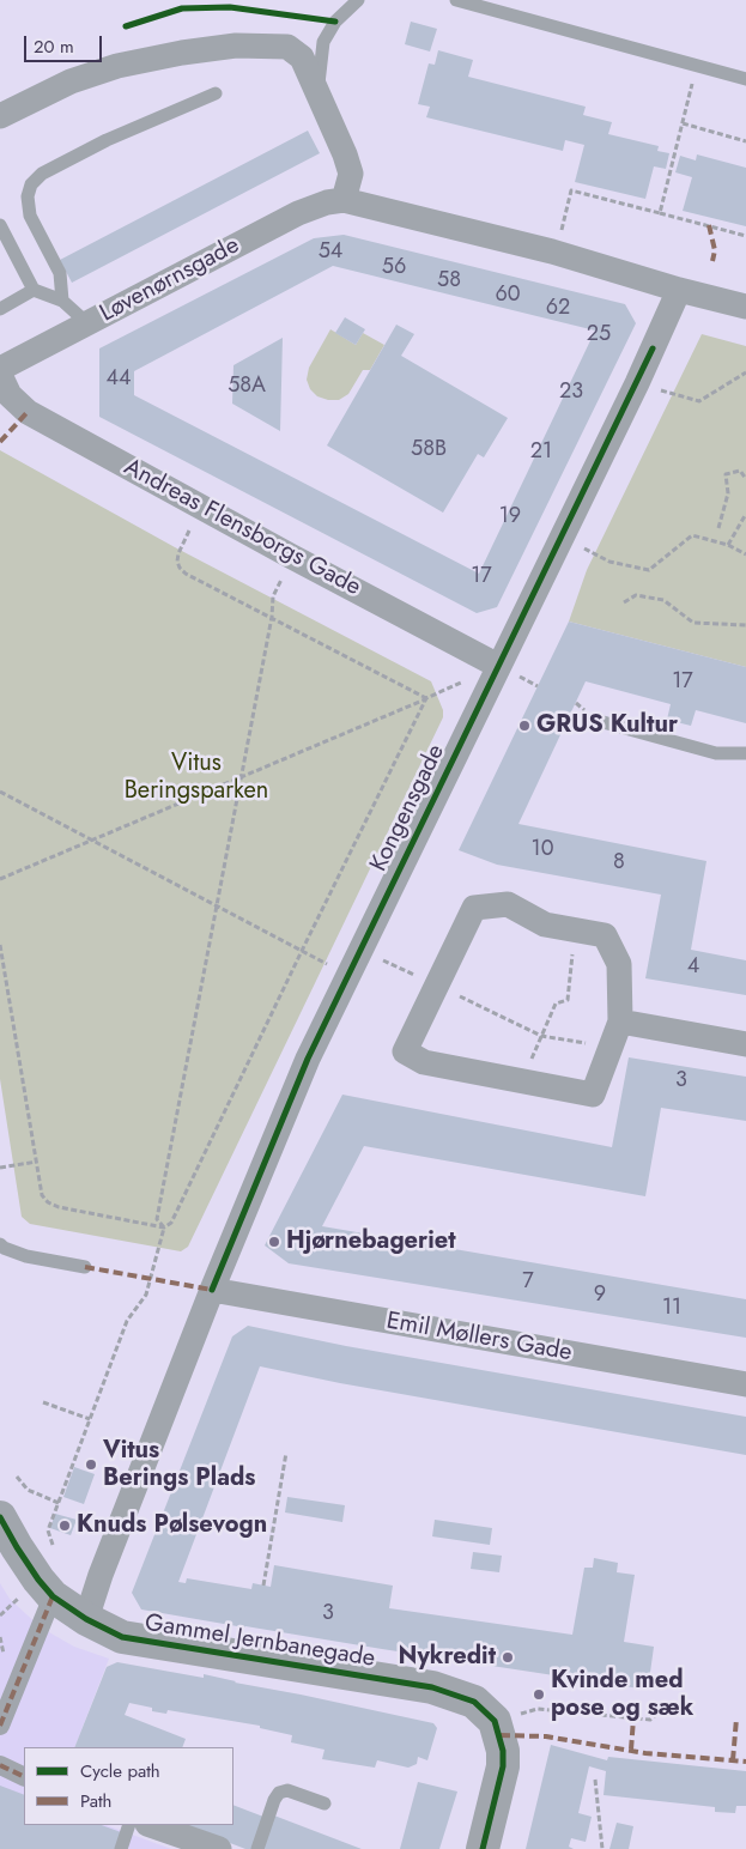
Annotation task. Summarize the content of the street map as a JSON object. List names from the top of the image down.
{
  "streets": {
    "street": [
      "Løvenørnsgade",
      "Andreas Flensborgs Gade",
      "Kongensgade",
      "Emil Møllers Gade",
      "Gammel Jernbanegade"
    ]
  },
  "crossings": [
    ["Løvenørnsgade", "Kongensgade"],
    ["Andreas Flensborgs Gade", "Kongensgade"],
    ["Kongensgade", "Emil Møllers Gade"]
  ],
  "parks": ["Vitus Beringsparken"],
  "places": [
    "GRUS Kultur",
    "Hjørnebageriet",
    "Vitus Berings Plads",
    "Knuds Pølsevogn",
    "Nykredit",
    "Kvinde med pose og sæk"
  ],
  "house_numbers": [
    "54",
    "56",
    "58",
    "60",
    "62",
    "25",
    "44",
    "58A",
    "23",
    "58B",
    "21",
    "19",
    "17",
    "17",
    "10",
    "8",
    "4",
    "3",
    "7",
    "9",
    "11",
    "3"
  ],
  "legend": ["Cycle path", "Path"],
  "scale_bar": "20 m"
}
